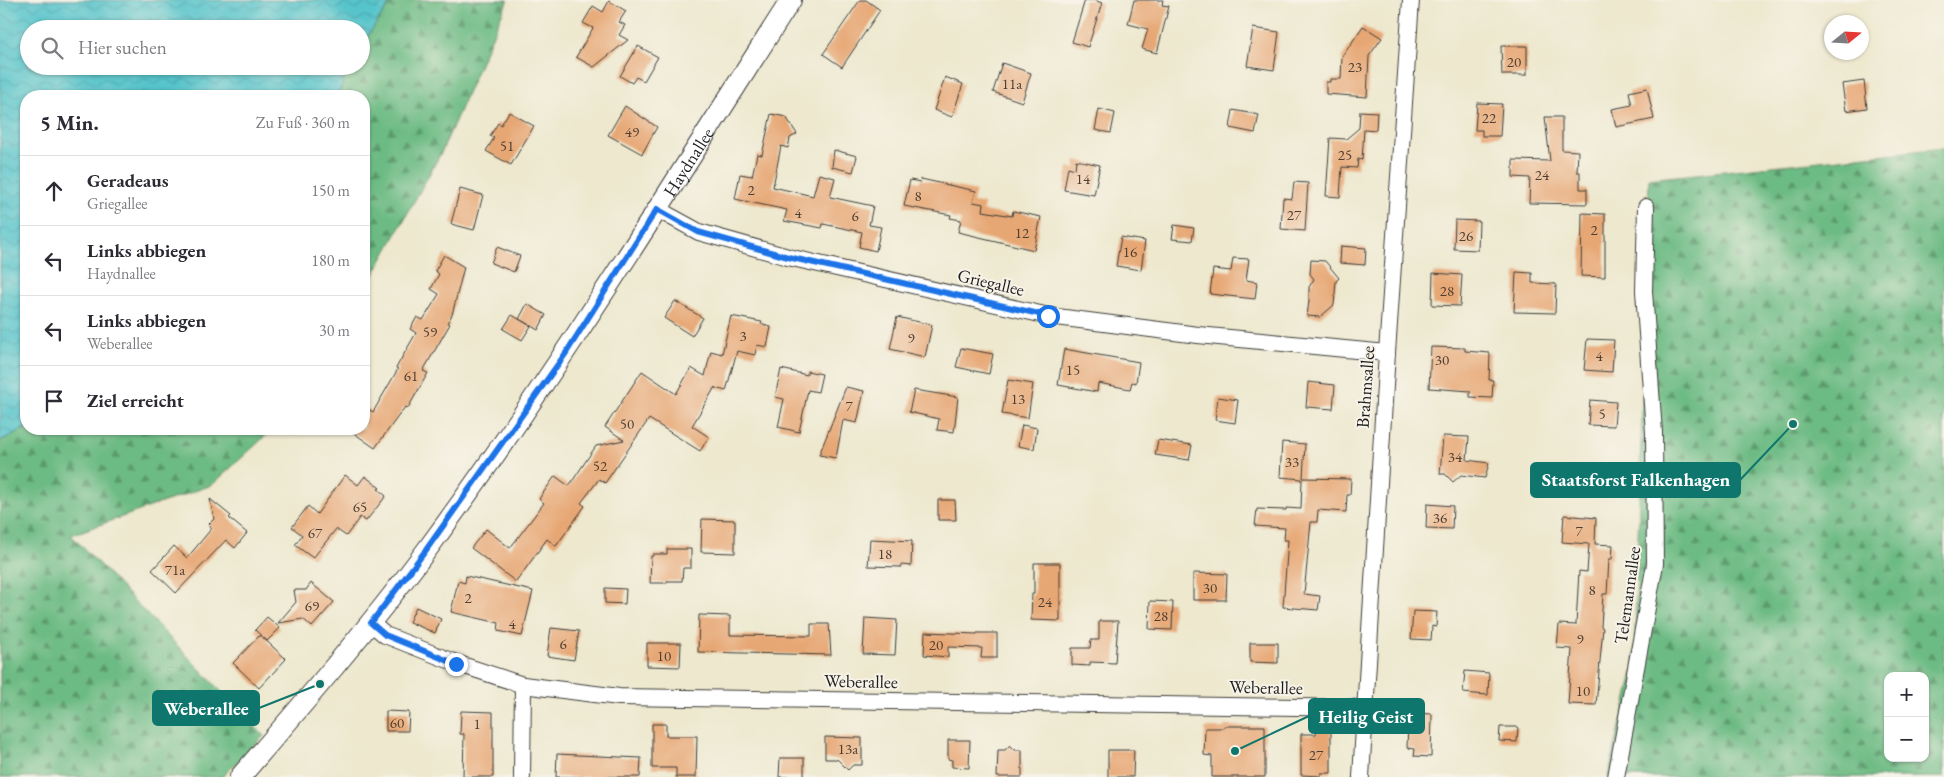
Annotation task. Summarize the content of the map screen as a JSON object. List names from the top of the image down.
{
  "streets": {
    "street": [
      "Haydnallee",
      "Griegallee",
      "Brahmsallee",
      "Telemannallee",
      "Weberallee"
    ]
  },
  "crossings": [
    ["Haydnallee", "Griegallee"],
    ["Haydnallee", "Weberallee"],
    ["Griegallee", "Brahmsallee"],
    ["Brahmsallee", "Weberallee"]
  ],
  "places": ["Staatsforst Falkenhagen", "Weberallee", "Heilig Geist"],
  "house_numbers": [
    "20",
    "23",
    "11a",
    "22",
    "49",
    "51",
    "25",
    "24",
    "14",
    "2",
    "8",
    "4",
    "27",
    "6",
    "2",
    "12",
    "26",
    "16",
    "28",
    "59",
    "3",
    "9",
    "4",
    "30",
    "15",
    "61",
    "13",
    "7",
    "5",
    "50",
    "34",
    "33",
    "52",
    "65",
    "36",
    "7",
    "67",
    "18",
    "71a",
    "30",
    "8",
    "2",
    "24",
    "69",
    "28",
    "4",
    "9",
    "6",
    "20",
    "10",
    "10",
    "60",
    "1",
    "13a",
    "27"
  ],
  "north": "right",
  "page": {
    "search": "Hier suchen",
    "heading": ["5 Min.", "Zu Fuß · 360 m"],
    "list": [
      ["Geradeaus", "Griegallee", "150 m"],
      ["Links abbiegen", "Haydnallee", "180 m"],
      ["Links abbiegen", "Weberallee", "30 m"],
      "Ziel erreicht"
    ],
    "map_buttons": ["+", "−"]
  }
}
